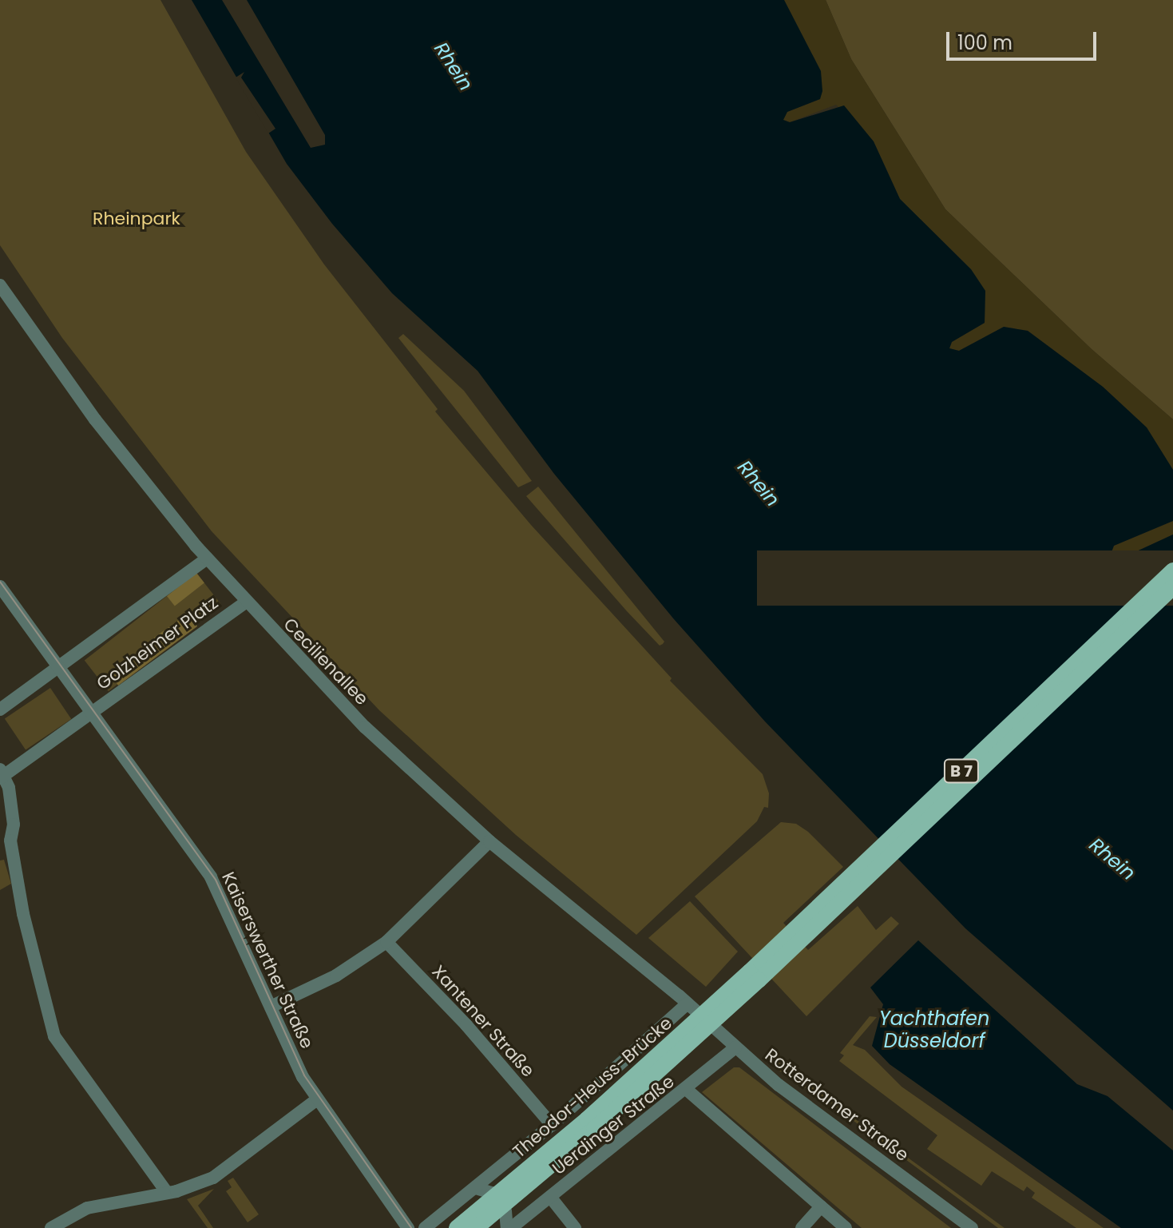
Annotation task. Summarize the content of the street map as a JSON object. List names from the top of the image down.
{
  "streets": {
    "main road": ["B 7", "Theodor-Heuss-Brücke"],
    "street": [
      "Golzheimer Platz",
      "Cecilienallee",
      "Kaiserswerther Straße",
      "Xantener Straße",
      "Rotterdamer Straße",
      "Uerdinger Straße"
    ]
  },
  "crossings": [
    ["Golzheimer Platz", "Cecilienallee"],
    ["Golzheimer Platz", "Kaiserswerther Straße"],
    ["Cecilienallee", "Rotterdamer Straße"],
    ["B 7", "Theodor-Heuss-Brücke"],
    ["Rotterdamer Straße", "Uerdinger Straße"]
  ],
  "water": ["Rhein", "Yachthafen Düsseldorf"],
  "parks": ["Rheinpark"],
  "scale_bar": "100 m"
}
